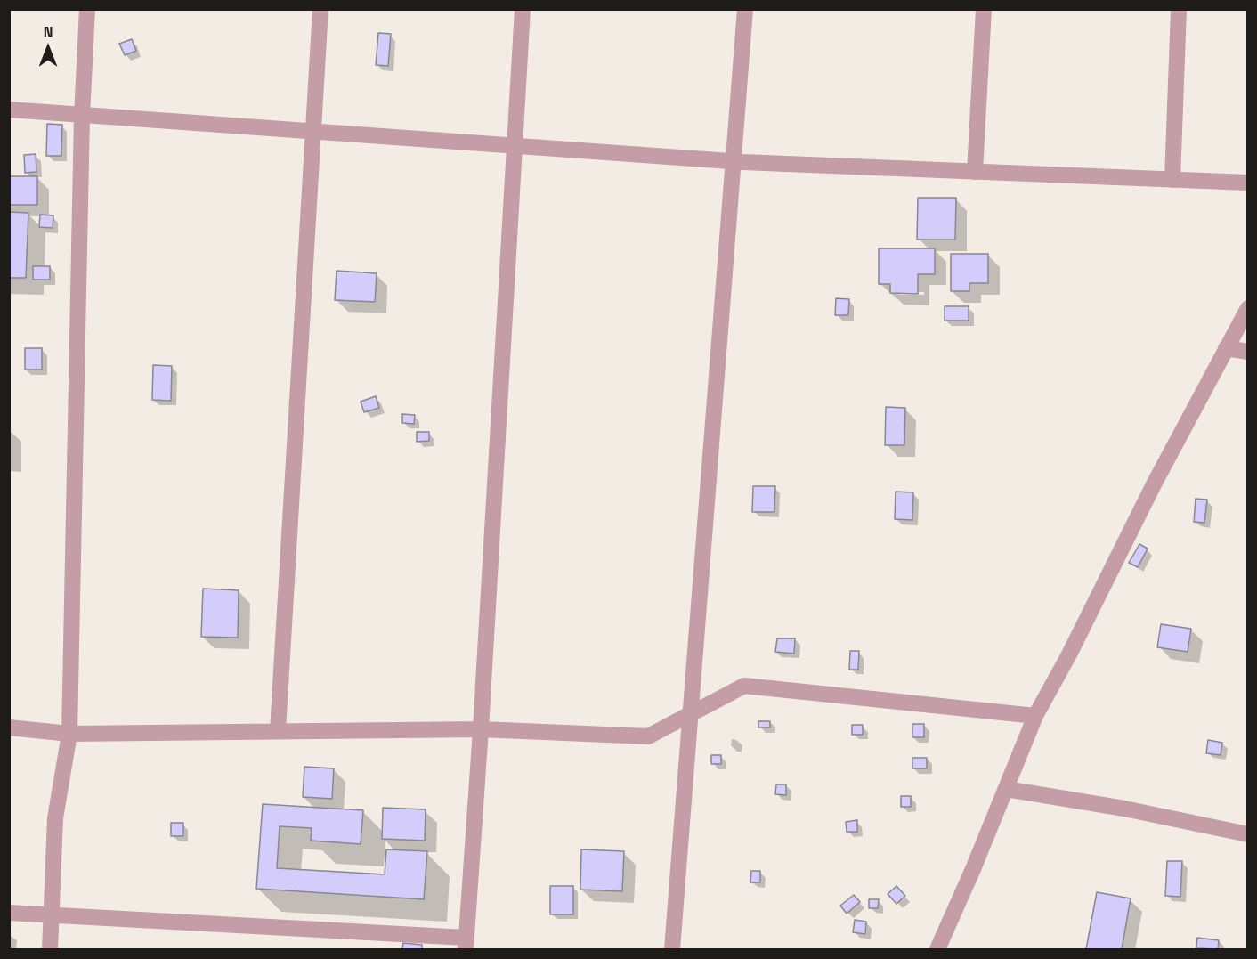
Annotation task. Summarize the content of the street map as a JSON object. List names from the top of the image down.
{
  "north": "top"
}
